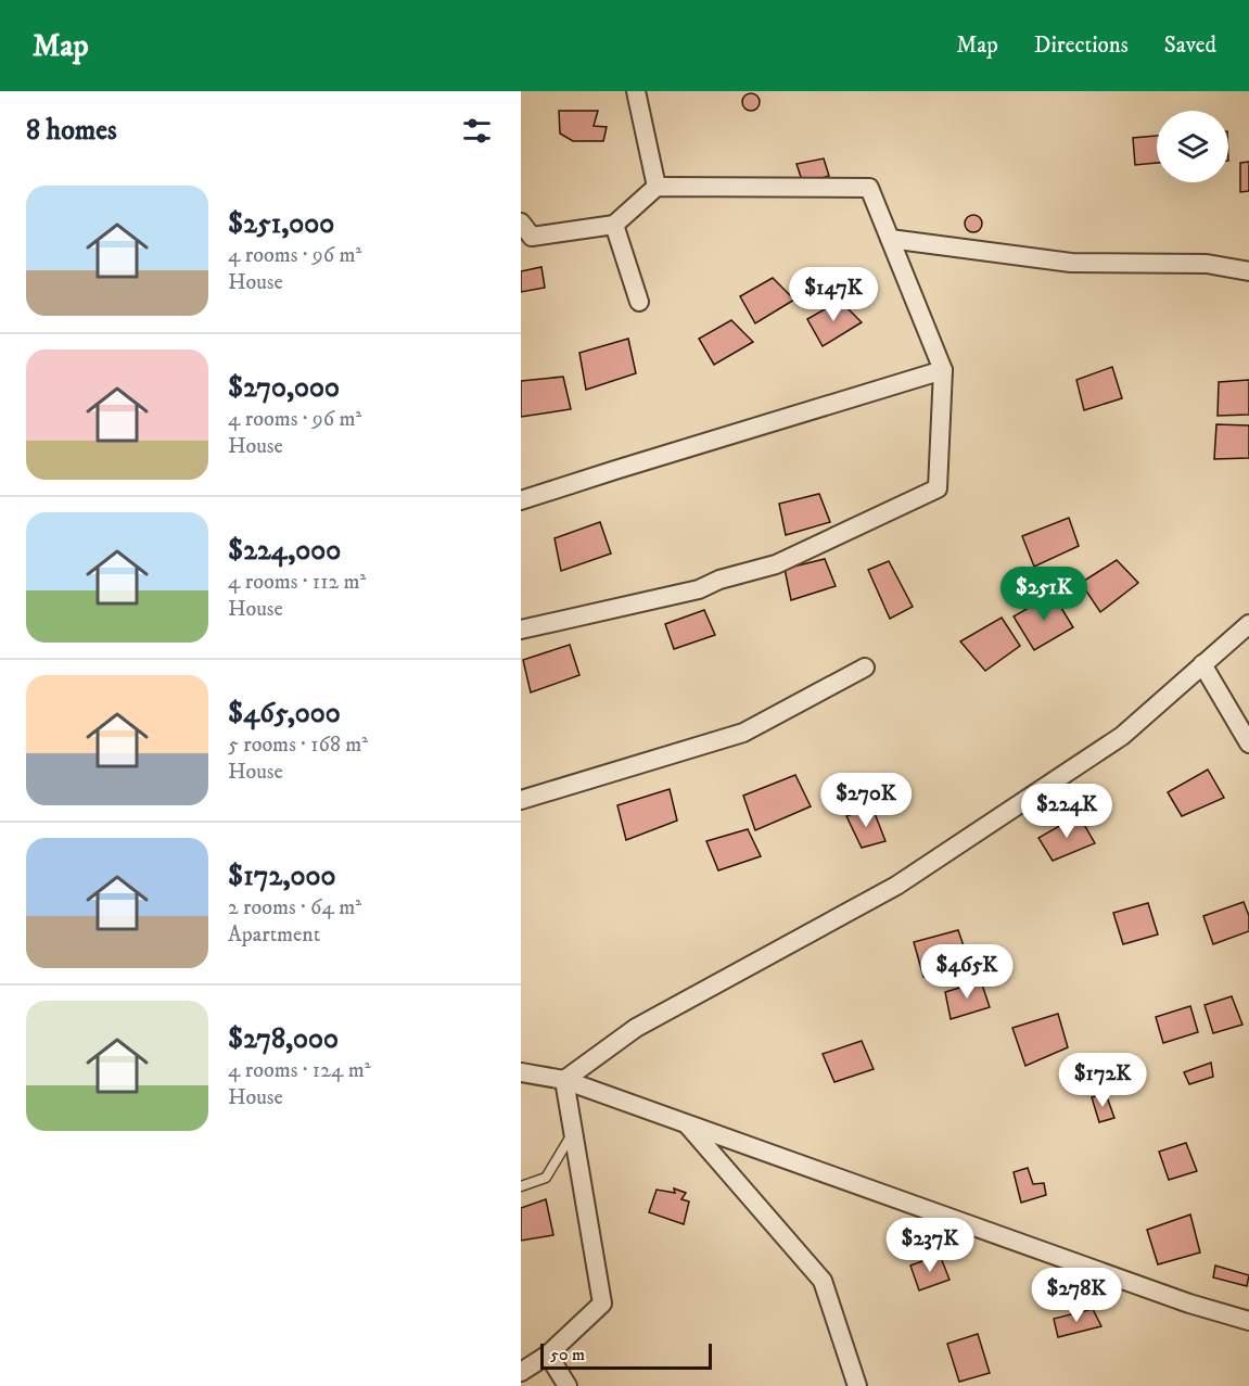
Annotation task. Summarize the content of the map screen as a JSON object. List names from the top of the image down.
{
  "scale_bar": "50 m",
  "page": {
    "header": "Map",
    "nav": ["Map", "Directions", "Saved"],
    "heading": "8 homes",
    "list": [
      {
        "name": "$251,000",
        "note": "4 rooms · 96 m² · House"
      },
      {
        "name": "$270,000",
        "note": "4 rooms · 96 m² · House"
      },
      {
        "name": "$224,000",
        "note": "4 rooms · 112 m² · House"
      },
      {
        "name": "$465,000",
        "note": "5 rooms · 168 m² · House"
      },
      {
        "name": "$172,000",
        "note": "2 rooms · 64 m² · Apartment"
      },
      {
        "name": "$278,000",
        "note": "4 rooms · 124 m² · House"
      }
    ],
    "price": [
      "$147K",
      "$251K",
      "$270K",
      "$224K",
      "$465K",
      "$172K",
      "$237K",
      "$278K"
    ],
    "scale": "50 m"
  }
}
